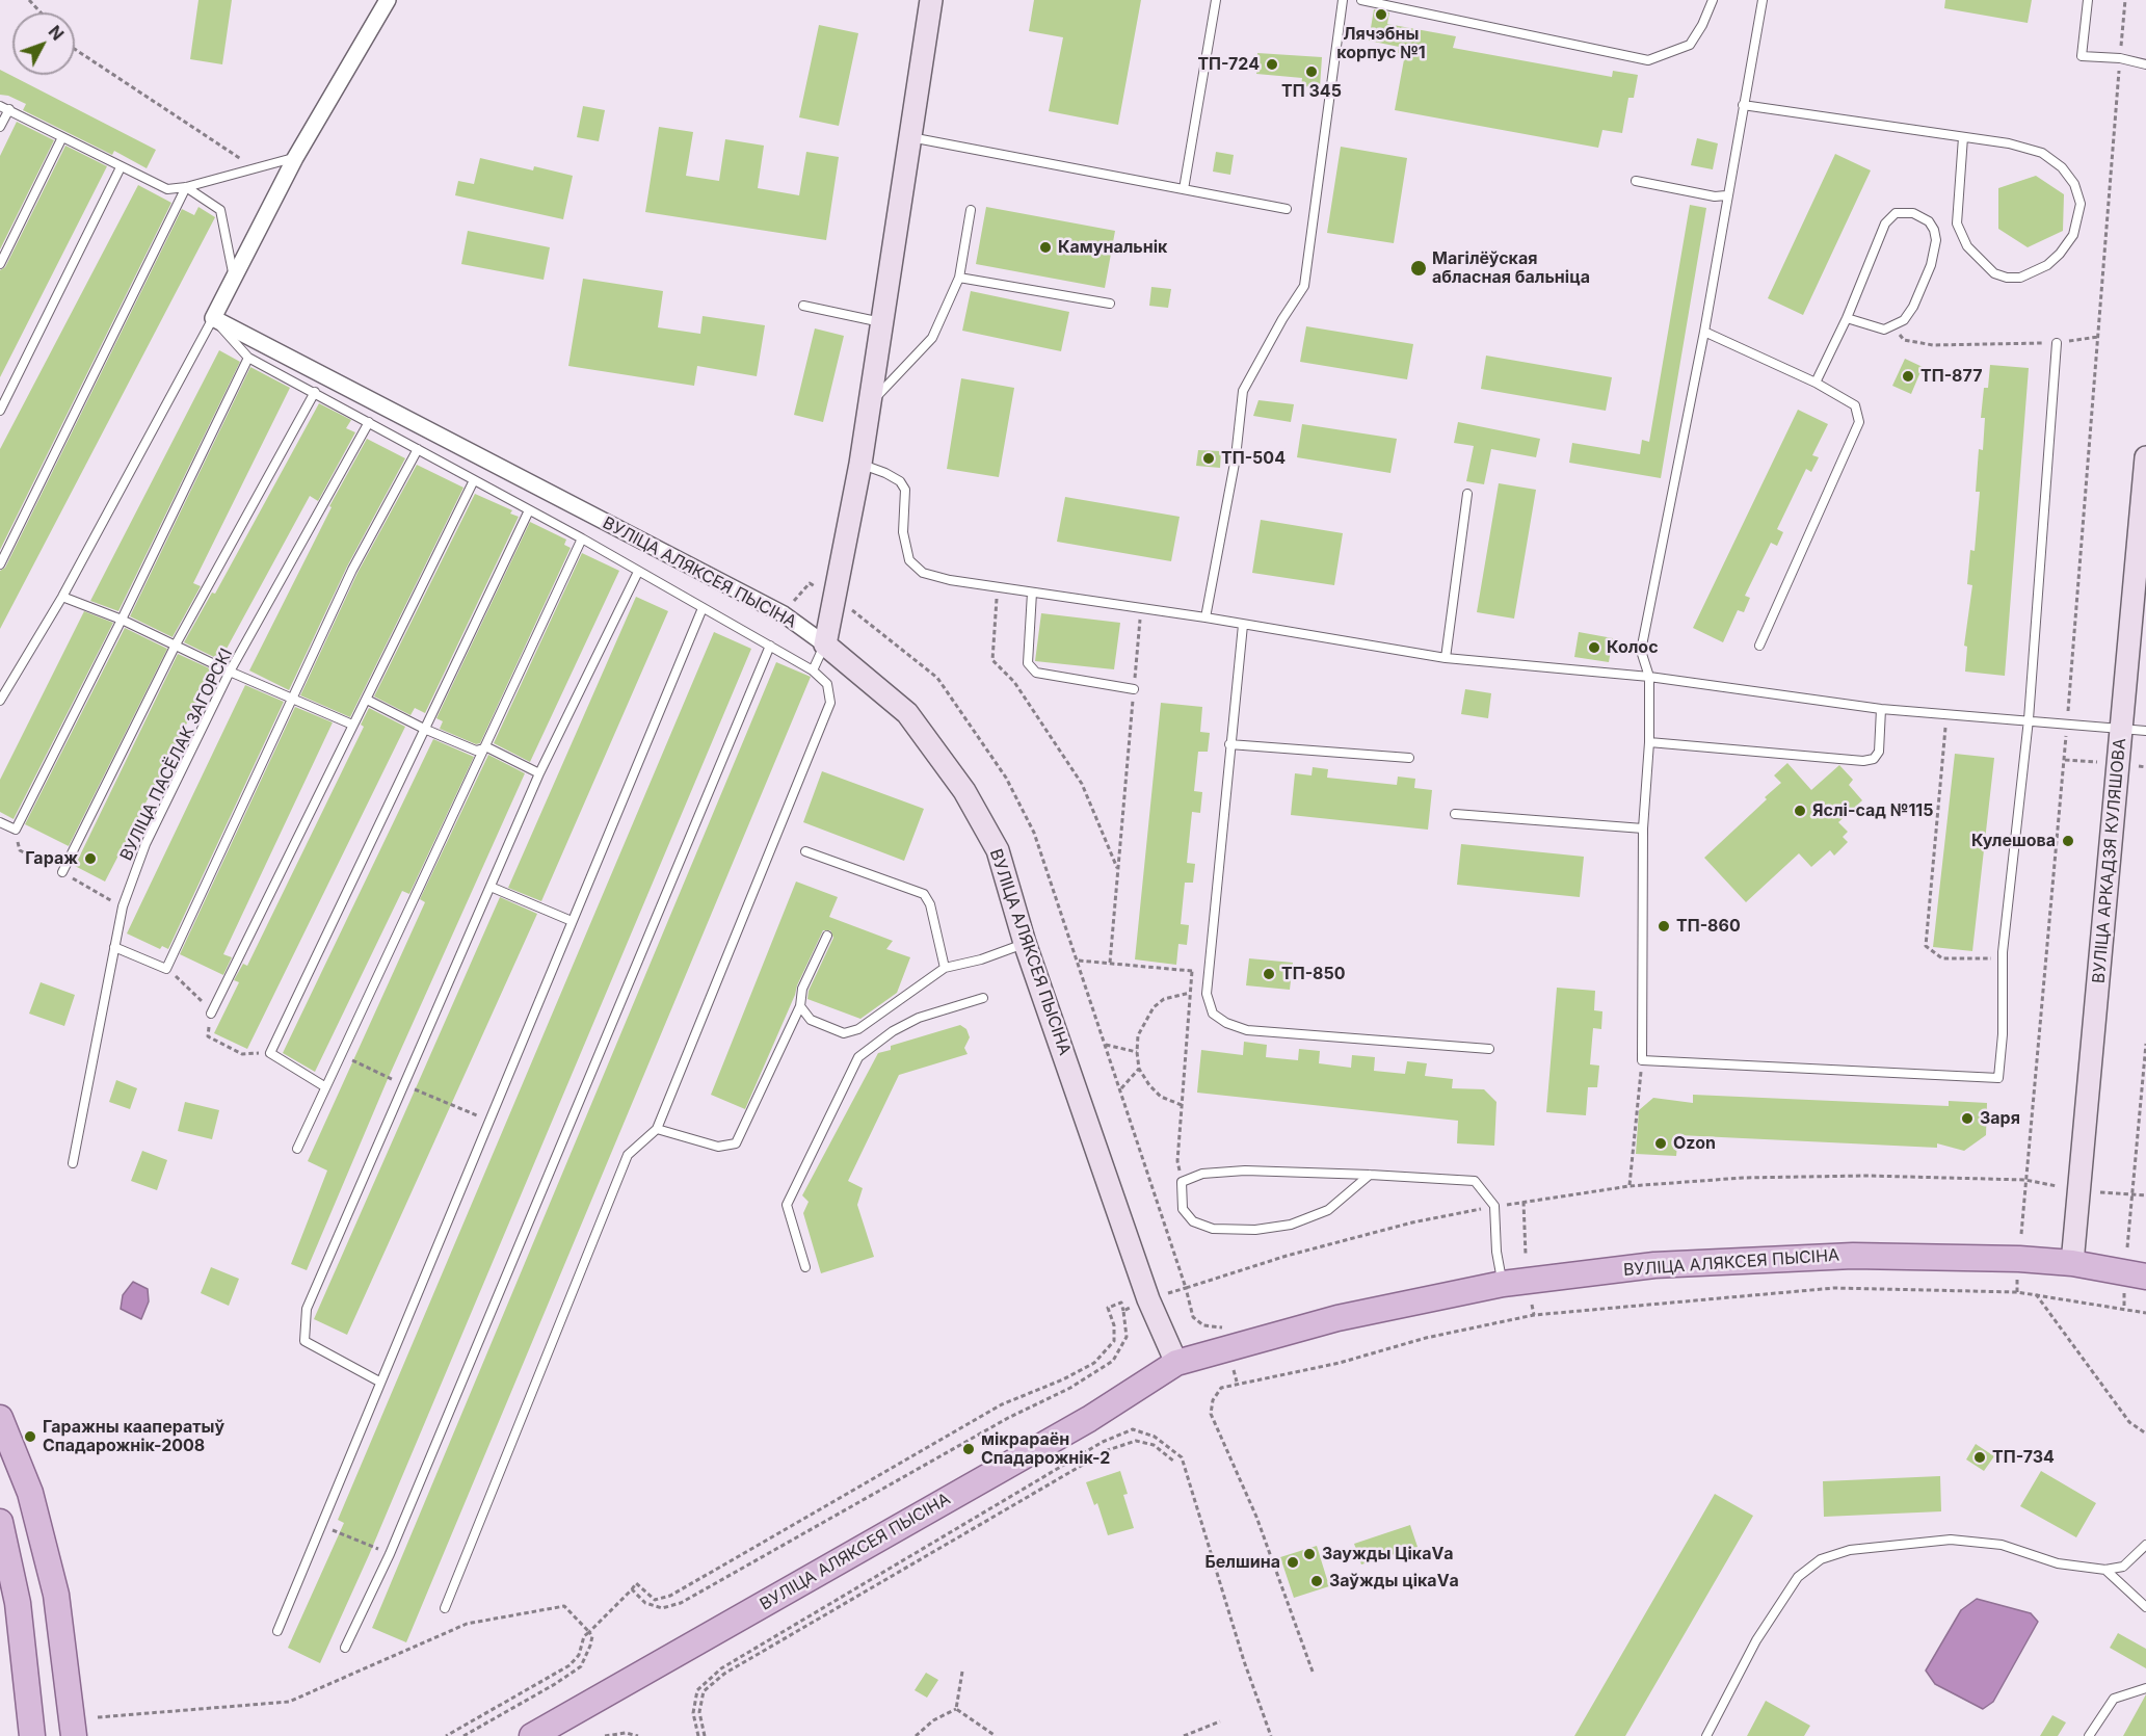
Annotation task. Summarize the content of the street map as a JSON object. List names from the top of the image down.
{
  "streets": {
    "main road": ["ВУЛІЦА АЛЯКСЕЯ ПЫСІНА", "ВУЛІЦА АРКАДЗЯ КУЛЯШОВА"],
    "lane": ["ВУЛІЦА ПАСЁЛАК ЗАГОРСКІ"]
  },
  "crossings": [
    ["ВУЛІЦА АЛЯКСЕЯ ПЫСІНА", "ВУЛІЦА АРКАДЗЯ КУЛЯШОВА"]
  ],
  "places": [
    "Лячэбны корпус №1",
    "ТП-724",
    "ТП 345",
    "Камунальнік",
    "Магілёўская абласная бальніца",
    "ТП-877",
    "ТП-504",
    "Колос",
    "Яслі-сад №115",
    "Кулешова",
    "Гараж",
    "ТП-860",
    "ТП-850",
    "Заря",
    "Ozon",
    "Гаражны кааператыў Спадарожнік-2008",
    "мікрараён Спадарожнік-2",
    "ТП-734",
    "Заужды ЦікаVа",
    "Белшина",
    "Заўжды цікаVа"
  ],
  "north": "top right"
}
